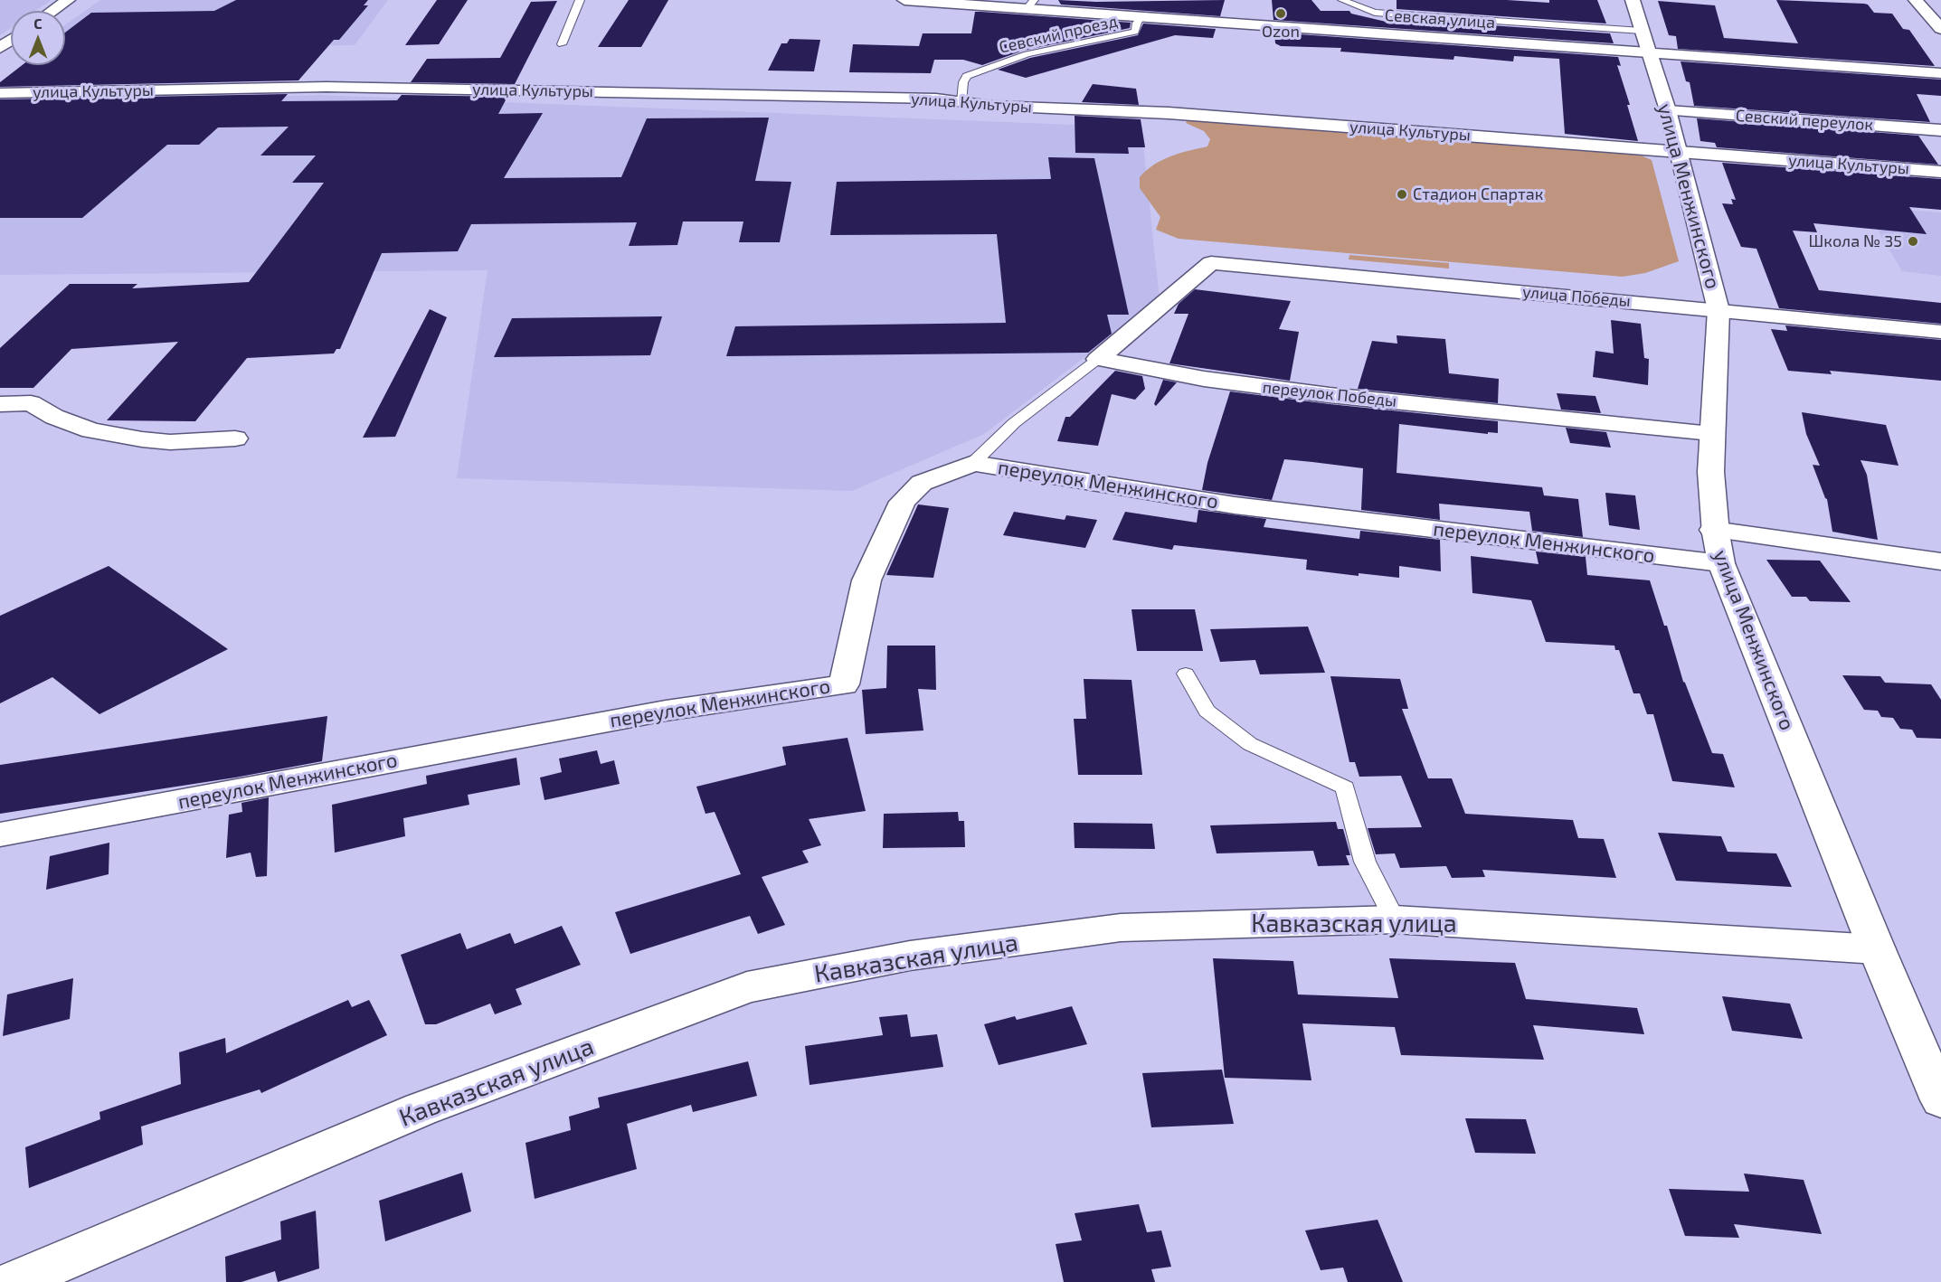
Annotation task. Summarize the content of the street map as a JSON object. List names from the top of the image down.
{
  "streets": {
    "street": [
      "Севская улица",
      "улица Культуры",
      "Севский переулок",
      "улица Менжинского",
      "улица Победы",
      "переулок Победы",
      "переулок Менжинского",
      "Кавказская улица"
    ],
    "lane": ["Севский проезд"]
  },
  "crossings": [
    ["Севская улица", "Севский проезд"],
    ["Севская улица", "улица Менжинского"],
    ["Севский проезд", "улица Культуры"],
    ["улица Культуры", "улица Менжинского"],
    ["Севский переулок", "улица Менжинского"],
    ["улица Менжинского", "улица Победы"],
    ["улица Менжинского", "переулок Победы"],
    ["улица Менжинского", "переулок Менжинского"],
    ["улица Менжинского", "Кавказская улица"],
    ["улица Победы", "переулок Победы"]
  ],
  "places": ["Ozon", "Стадион Спартак", "Школа № 35"],
  "north": "top"
}
